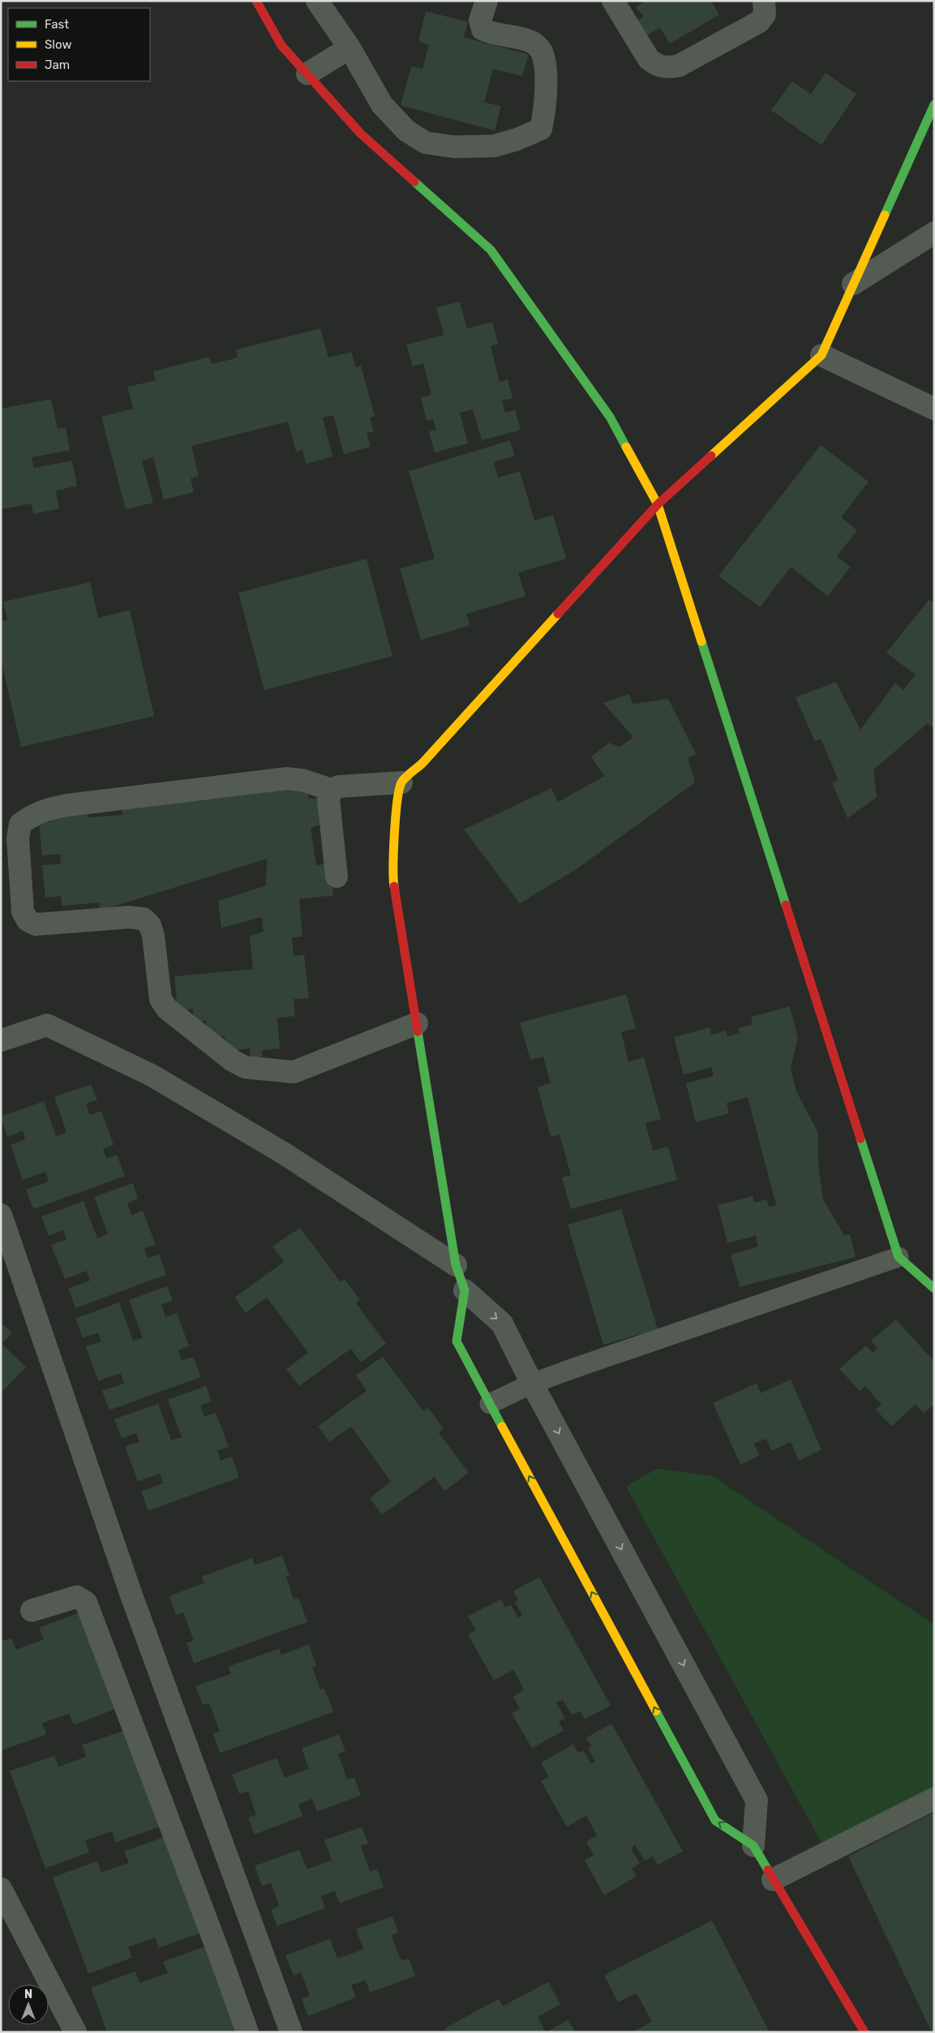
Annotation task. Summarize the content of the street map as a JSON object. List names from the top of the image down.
{
  "legend": ["Fast", "Slow", "Jam"],
  "north": "top"
}
